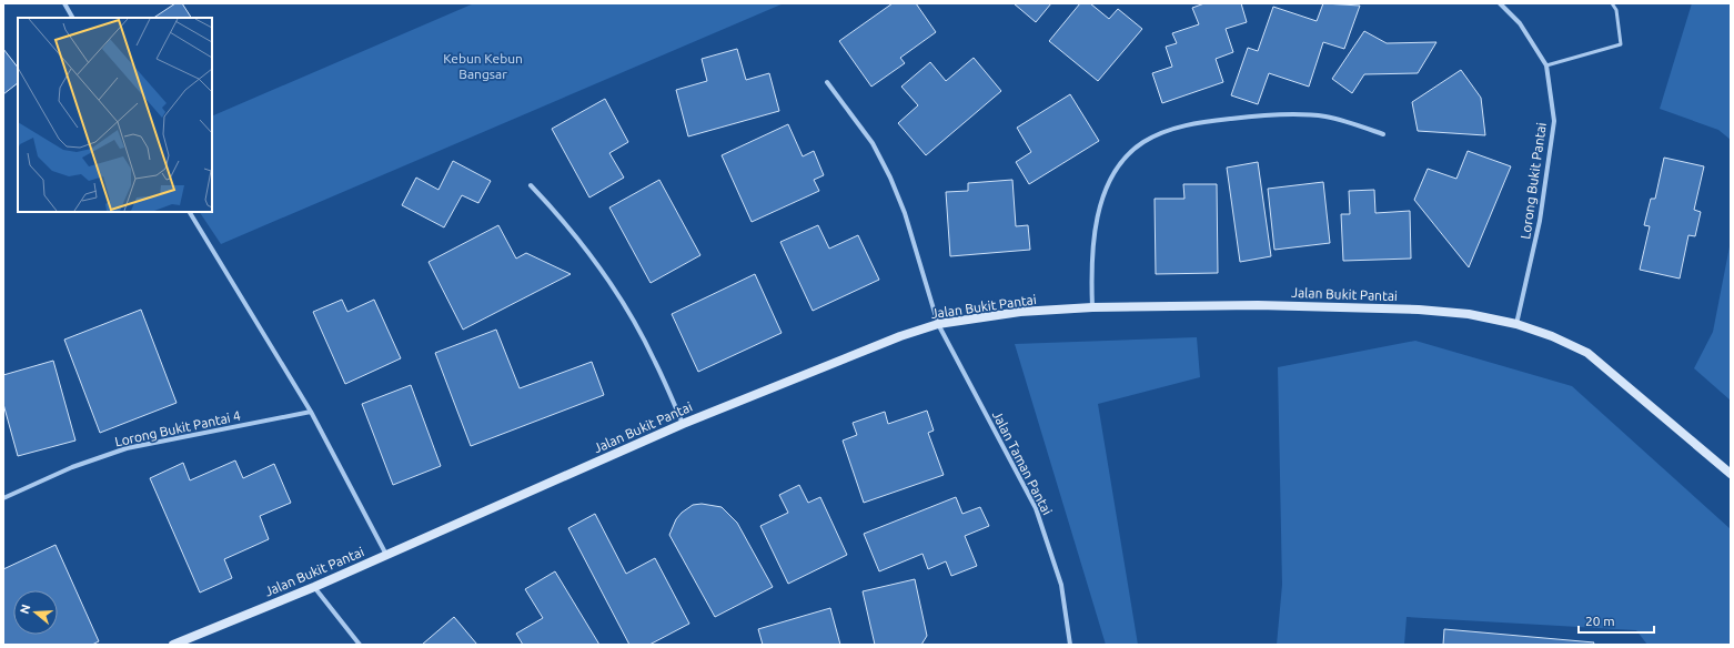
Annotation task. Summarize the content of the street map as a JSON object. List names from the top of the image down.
{
  "streets": {
    "street": [
      "Lorong Bukit Pantai",
      "Jalan Bukit Pantai",
      "Lorong Bukit Pantai 4",
      "Jalan Taman Pantai"
    ]
  },
  "crossings": [
    ["Lorong Bukit Pantai", "Jalan Bukit Pantai"],
    ["Jalan Bukit Pantai", "Jalan Taman Pantai"]
  ],
  "parks": ["Kebun Kebun Bangsar"],
  "scale_bar": "20 m",
  "north": "left"
}
